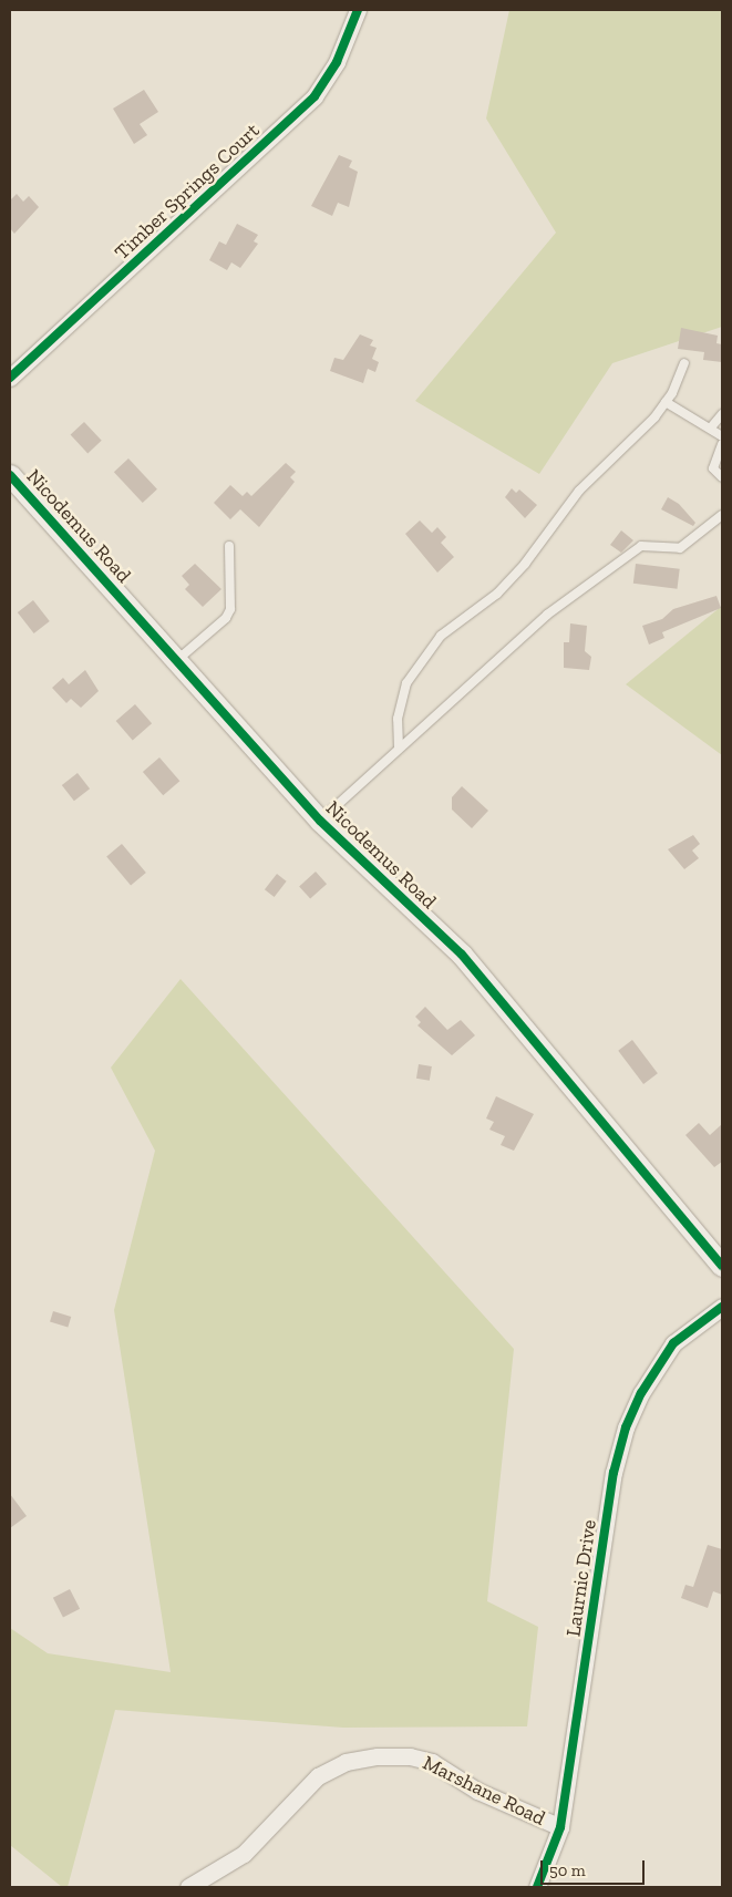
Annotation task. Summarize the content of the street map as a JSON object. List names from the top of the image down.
{
  "streets": {
    "street": [
      "Timber Springs Court",
      "Nicodemus Road",
      "Laurnic Drive",
      "Marshane Road"
    ]
  },
  "crossings": [
    ["Laurnic Drive", "Marshane Road"]
  ],
  "scale_bar": "50 m"
}
